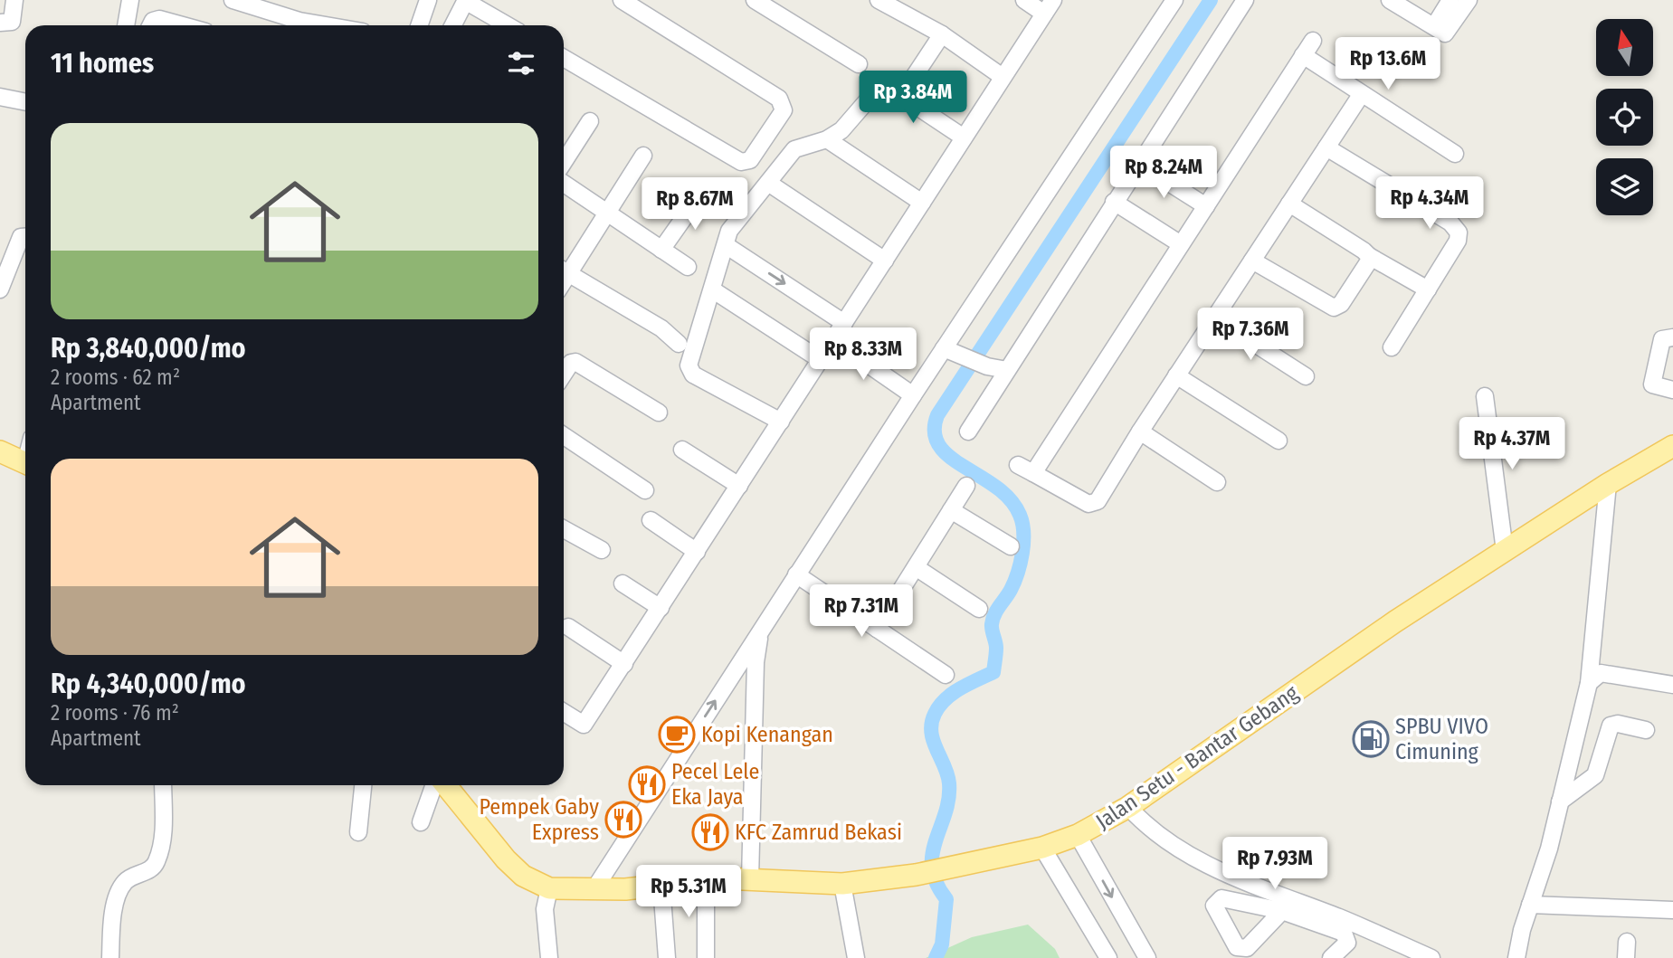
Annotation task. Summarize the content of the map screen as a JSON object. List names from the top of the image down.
{
  "streets": {
    "main road": ["Jalan Setu - Bantar Gebang"]
  },
  "places": {
    "cafe": ["Kopi Kenangan"],
    "fuel station": ["SPBU VIVO Cimuning"],
    "restaurant": ["Pecel Lele Eka Jaya", "Pempek Gaby Express", "KFC Zamrud Bekasi"]
  },
  "north": "top",
  "page": {
    "heading": "11 homes",
    "price": [
      "Rp 13.6M",
      "Rp 3.84M",
      "Rp 8.24M",
      "Rp 4.34M",
      "Rp 8.67M",
      "Rp 7.36M",
      "Rp 8.33M",
      "Rp 4.37M",
      "Rp 7.31M",
      "Rp 7.93M",
      "Rp 5.31M"
    ],
    "list": [
      {
        "name": "Rp 3,840,000/mo",
        "note": "2 rooms · 62 m² · Apartment"
      },
      {
        "name": "Rp 4,340,000/mo",
        "note": "2 rooms · 76 m² · Apartment"
      }
    ]
  }
}
